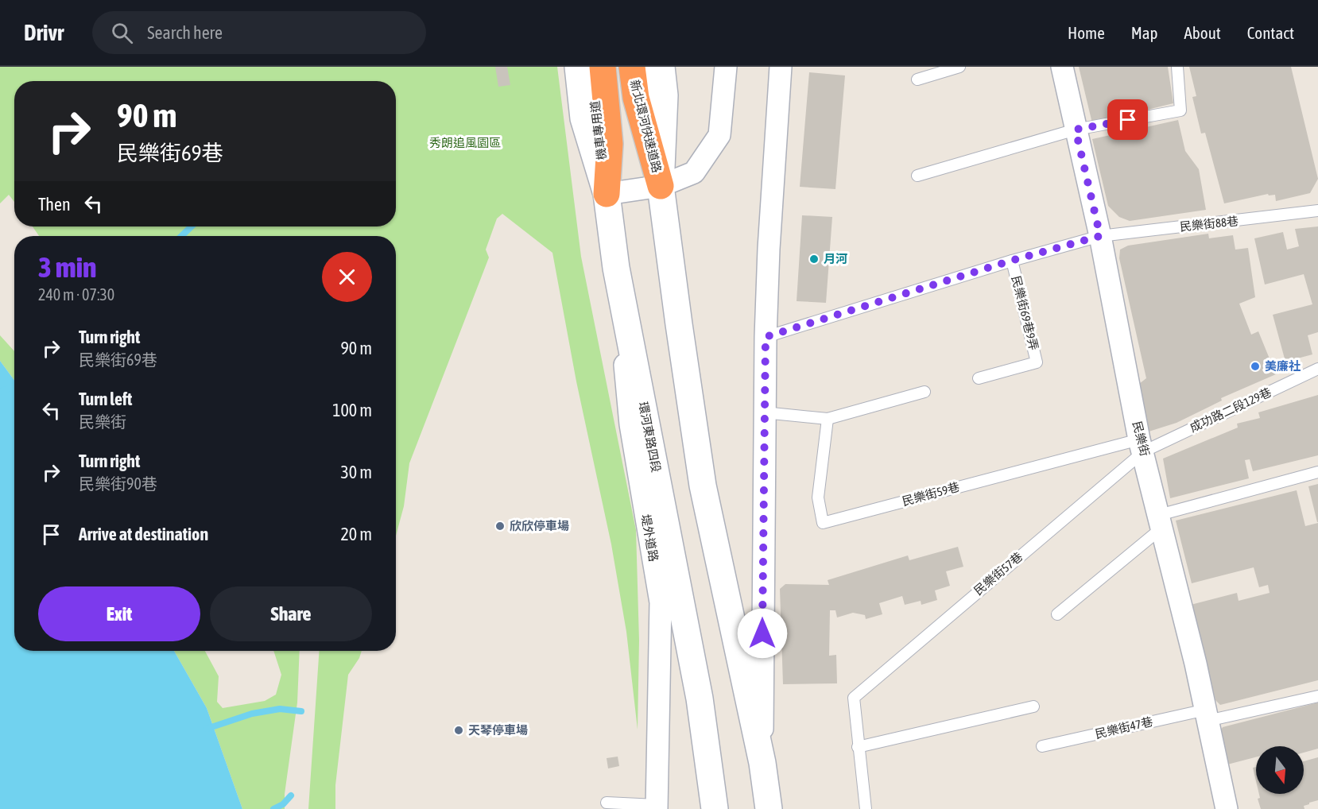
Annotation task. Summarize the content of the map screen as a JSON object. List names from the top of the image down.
{
  "streets": {
    "highway": ["新北環河快速道路"],
    "street": [
      "機車專用道",
      "環河東路四段",
      "民樂街",
      "堤外道路"
    ],
    "lane": [
      "民樂街88巷",
      "民樂街69巷9弄",
      "成功路二段129巷",
      "民樂街59巷",
      "民樂街57巷",
      "民樂街47巷"
    ]
  },
  "crossings": [
    ["機車專用道", "環河東路四段"],
    ["民樂街88巷", "民樂街69巷9弄"],
    ["民樂街88巷", "民樂街"],
    ["成功路二段129巷", "民樂街"],
    ["成功路二段129巷", "民樂街59巷"],
    ["成功路二段129巷", "民樂街57巷"],
    ["環河東路四段", "堤外道路"],
    ["民樂街", "民樂街59巷"],
    ["民樂街", "民樂街57巷"],
    ["民樂街", "民樂街47巷"],
    ["民樂街59巷", "民樂街57巷"]
  ],
  "parks": ["秀朗追風園區"],
  "places": [
    "月河",
    "美廉社",
    "欣欣停車場",
    "天琴停車場"
  ],
  "north": "bottom",
  "page": {
    "header": "Drivr",
    "search": "Search here",
    "nav": [
      "Home",
      "Map",
      "About",
      "Contact"
    ],
    "turn": ["90 m", "民樂街69巷"],
    "then": "Then",
    "heading": ["3 min", "240 m · 07:30"],
    "list": [
      {
        "name": "Turn right",
        "note": "民樂街69巷",
        "value": "90 m"
      },
      {
        "name": "Turn left",
        "note": "民樂街",
        "value": "100 m"
      },
      {
        "name": "Turn right",
        "note": "民樂街90巷",
        "value": "30 m"
      },
      {
        "name": "Arrive at destination",
        "value": "20 m"
      }
    ],
    "buttons": ["Exit", "Share"]
  }
}
